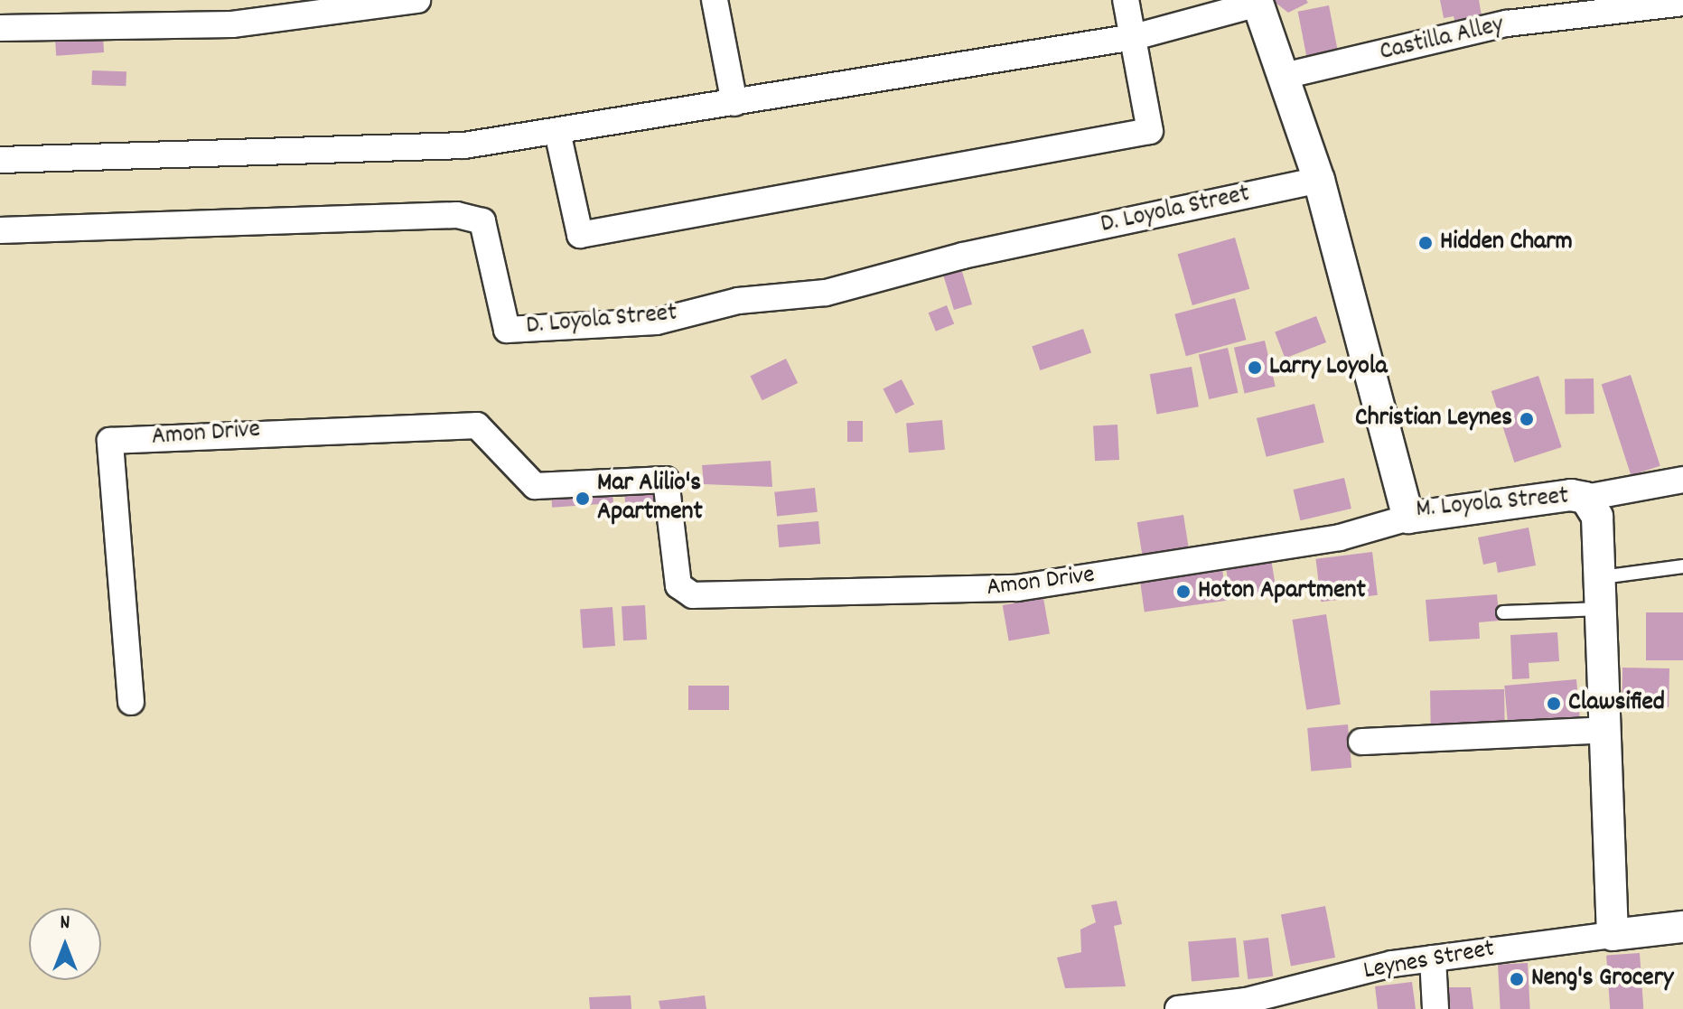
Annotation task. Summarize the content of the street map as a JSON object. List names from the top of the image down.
{
  "streets": {
    "street": [
      "Castilla Alley",
      "D. Loyola Street",
      "Amon Drive",
      "M. Loyola Street",
      "Leynes Street"
    ]
  },
  "crossings": [
    ["Castilla Alley", "M. Loyola Street"],
    ["D. Loyola Street", "M. Loyola Street"],
    ["Amon Drive", "M. Loyola Street"],
    ["M. Loyola Street", "Leynes Street"]
  ],
  "places": [
    "Hidden Charm",
    "Larry Loyola",
    "Christian Leynes",
    "Mar Alilio's Apartment",
    "Hoton Apartment",
    "Clawsified",
    "Neng's Grocery"
  ],
  "north": "top"
}
